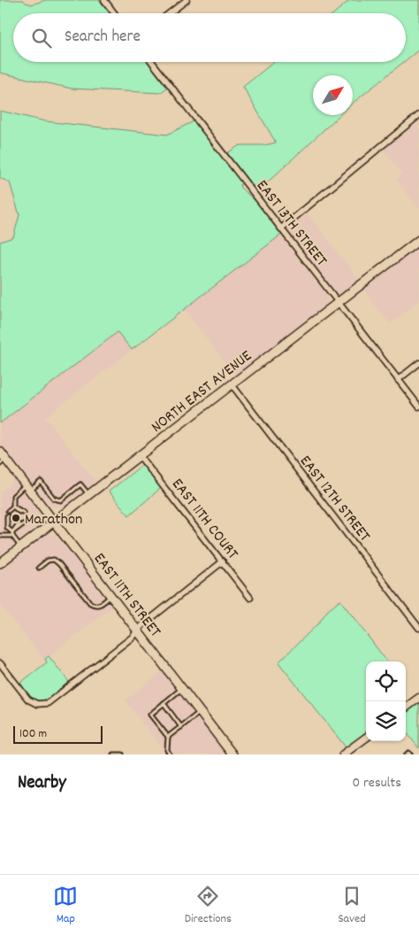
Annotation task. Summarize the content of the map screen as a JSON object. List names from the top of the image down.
{
  "streets": {
    "main road": ["NORTH EAST AVENUE", "EAST 11TH STREET"],
    "street": ["EAST 13TH STREET", "EAST 12TH STREET", "EAST 11TH COURT"]
  },
  "crossings": [
    ["EAST 13TH STREET", "NORTH EAST AVENUE"],
    ["NORTH EAST AVENUE", "EAST 12TH STREET"],
    ["NORTH EAST AVENUE", "EAST 11TH COURT"],
    ["NORTH EAST AVENUE", "EAST 11TH STREET"]
  ],
  "places": ["Marathon"],
  "scale_bar": "100 m",
  "north": "top right",
  "page": {
    "search": "Search here",
    "scale": "100 m",
    "heading": ["Nearby", "0 results"],
    "nav": ["Map", "Directions", "Saved"]
  }
}
